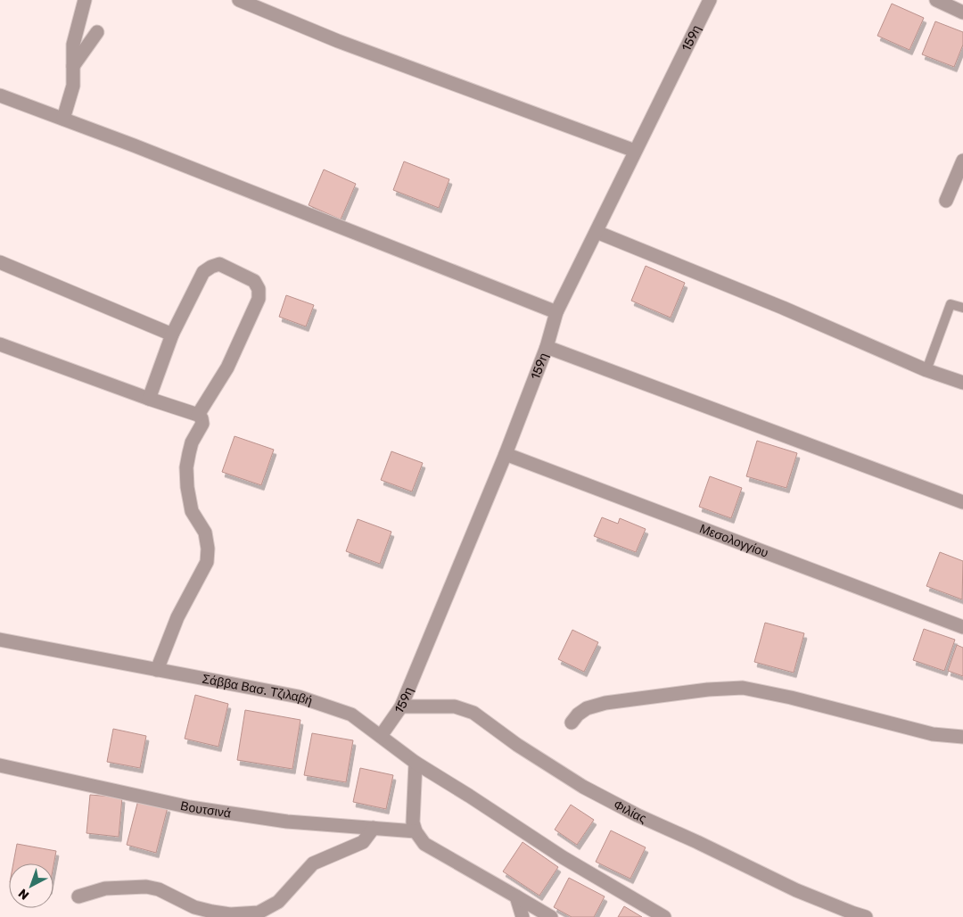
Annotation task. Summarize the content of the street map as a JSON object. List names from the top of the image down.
{
  "streets": {
    "street": [
      "159η",
      "Μεσολογγίου",
      "Σάββα Βασ. Τζιλαβή",
      "Βουτσινά",
      "Φιλίας"
    ]
  },
  "crossings": [
    ["159η", "Μεσολογγίου"],
    ["159η", "Σάββα Βασ. Τζιλαβή"],
    ["159η", "Φιλίας"]
  ],
  "north": "bottom left"
}
